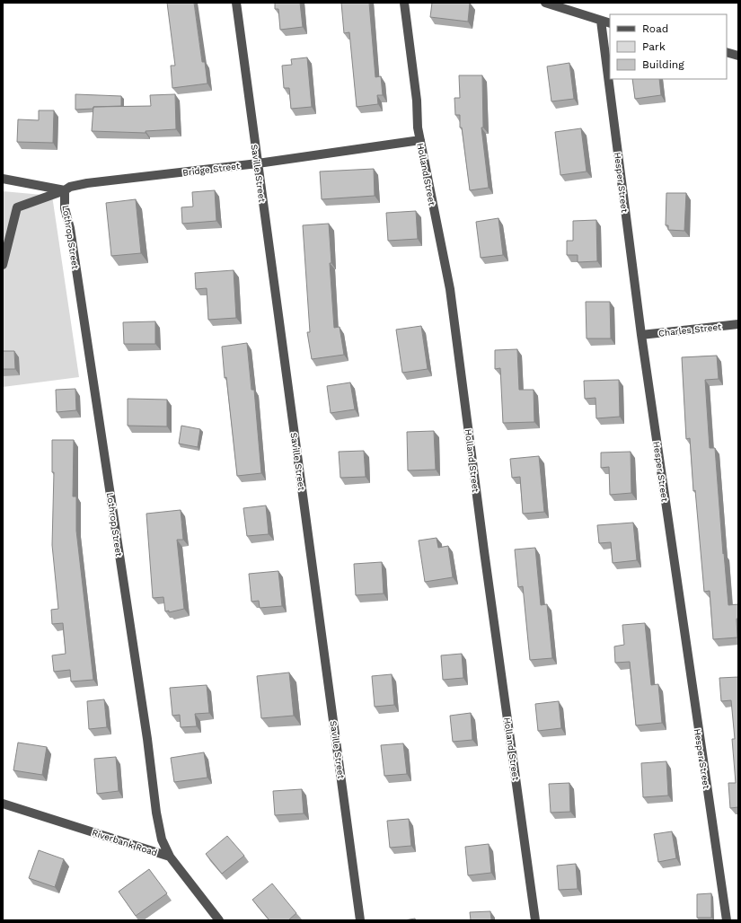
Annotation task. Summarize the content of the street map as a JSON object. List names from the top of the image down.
{
  "streets": {
    "street": [
      "Bridge Street",
      "Saville Street",
      "Holland Street",
      "Hesper Street",
      "Lothrop Street",
      "Charles Street",
      "Riverbank Road"
    ]
  },
  "crossings": [
    ["Bridge Street", "Saville Street"],
    ["Bridge Street", "Holland Street"],
    ["Bridge Street", "Lothrop Street"],
    ["Hesper Street", "Charles Street"],
    ["Lothrop Street", "Riverbank Road"]
  ],
  "legend": ["Road", "Park", "Building"]
}
